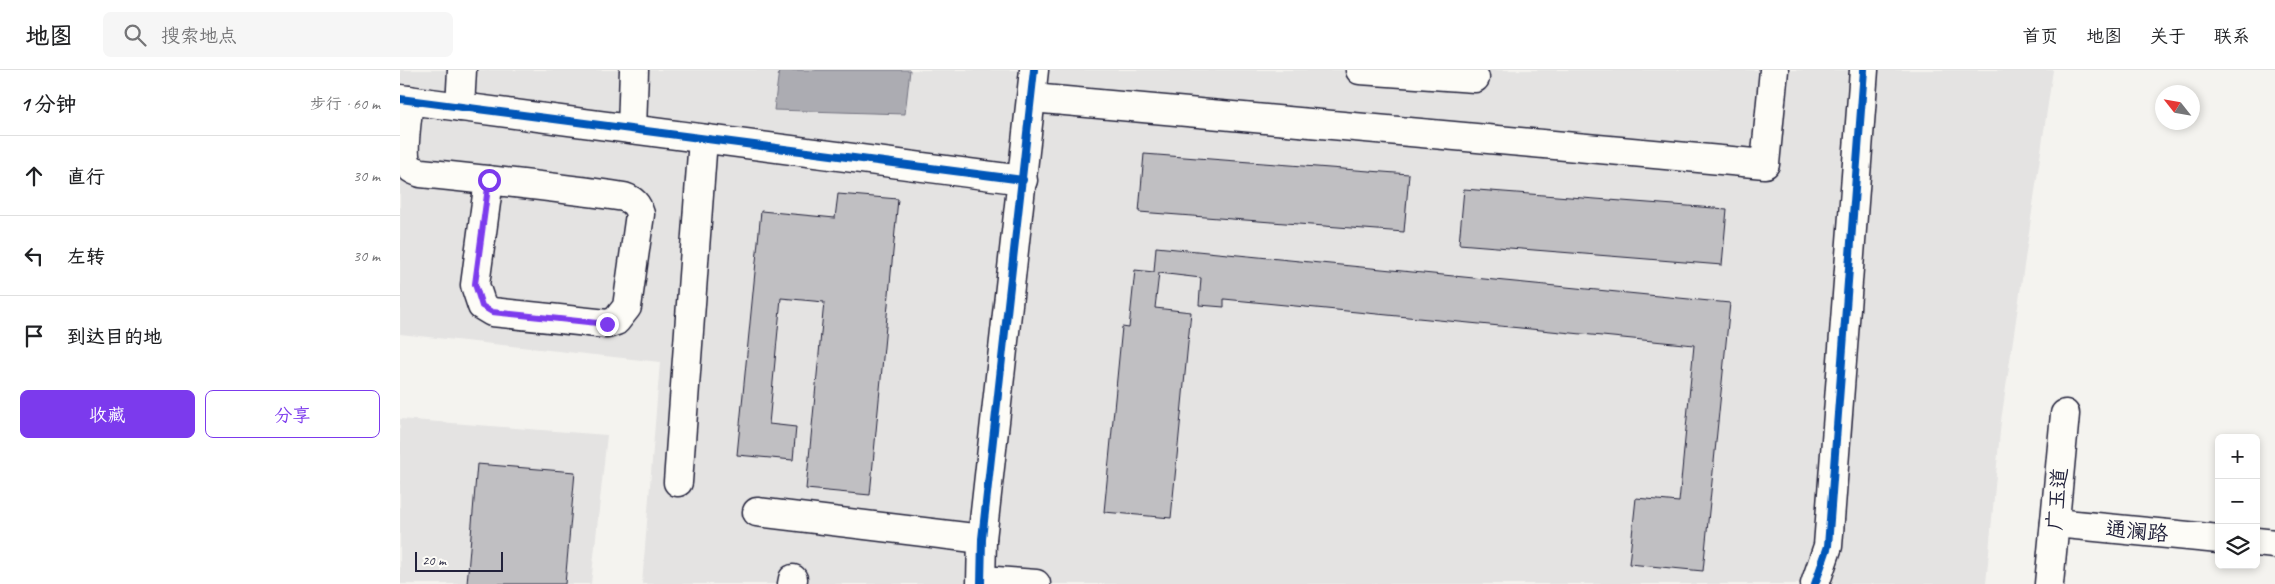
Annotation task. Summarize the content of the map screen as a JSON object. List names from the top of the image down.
{
  "streets": {
    "street": ["广玉道", "通澜路"]
  },
  "crossings": [
    ["广玉道", "通澜路"]
  ],
  "scale_bar": "20 m",
  "north": "top left",
  "page": {
    "header": "地图",
    "search": "搜索地点",
    "nav": [
      "首页",
      "地图",
      "关于",
      "联系"
    ],
    "heading": ["1 分钟", "步行 · 60 m"],
    "list": [
      ["直行", "30 m"],
      ["左转", "30 m"],
      "到达目的地"
    ],
    "buttons": ["收藏", "分享"],
    "map_buttons": ["+", "−"],
    "scale": "20 m"
  }
}
